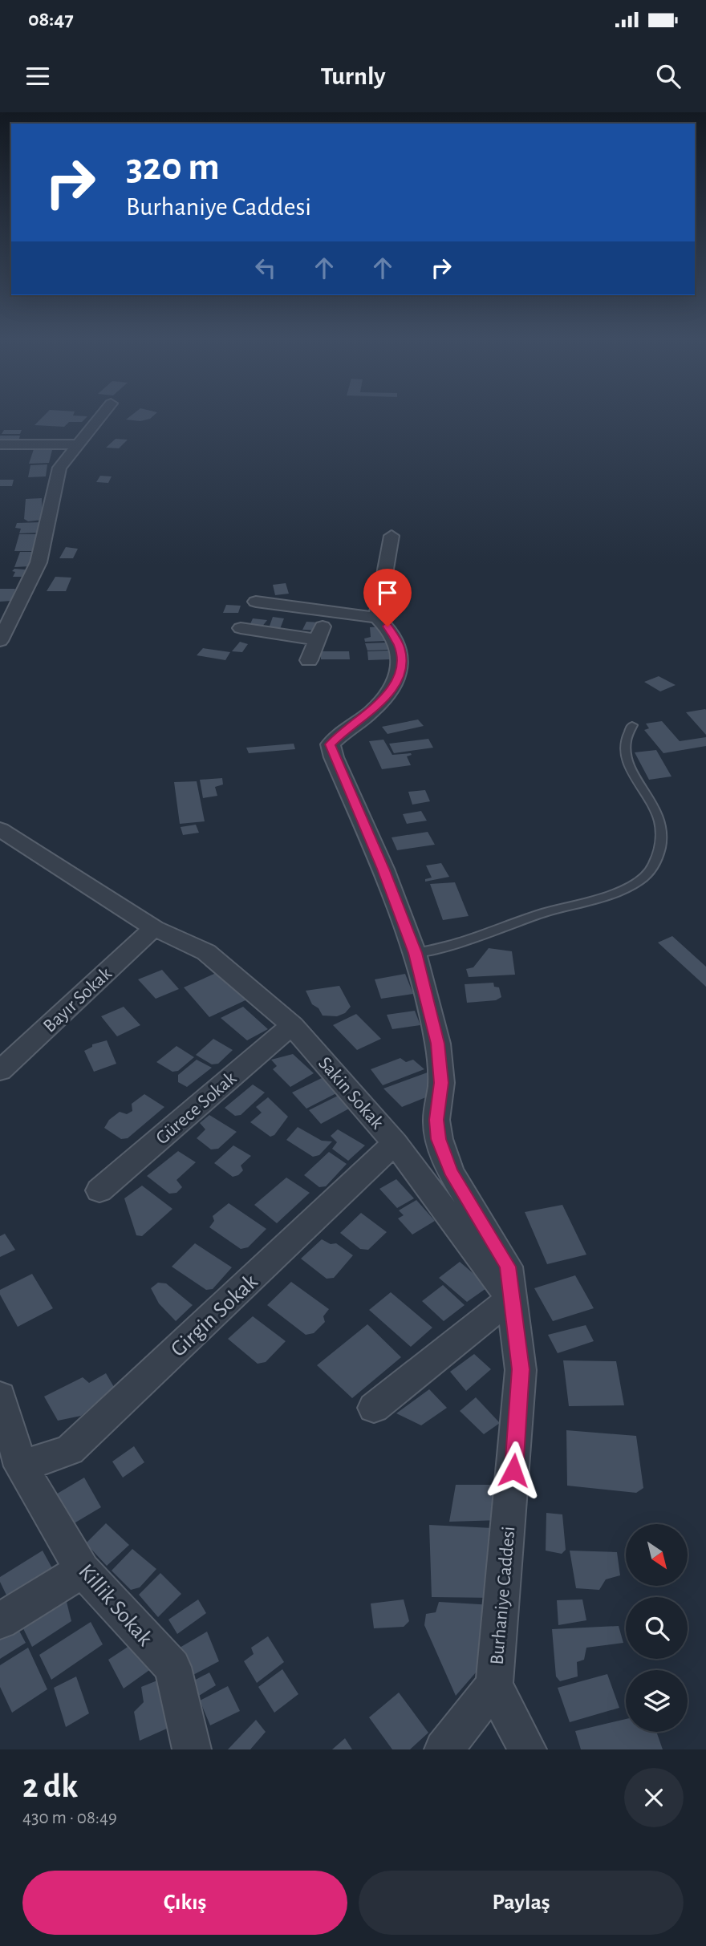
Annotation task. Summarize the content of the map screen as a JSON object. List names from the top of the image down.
{
  "streets": {
    "street": [
      "Bayır Sokak",
      "Sakin Sokak",
      "Gürece Sokak",
      "Girgin Sokak",
      "Burhaniye Caddesi",
      "Killik Sokak"
    ]
  },
  "crossings": [
    ["Bayır Sokak", "Sakin Sokak"],
    ["Sakin Sokak", "Gürece Sokak"],
    ["Sakin Sokak", "Girgin Sokak"],
    ["Sakin Sokak", "Burhaniye Caddesi"],
    ["Girgin Sokak", "Killik Sokak"]
  ],
  "north": "bottom right",
  "page": {
    "status": "08:47",
    "header": "Turnly",
    "turn": ["320 m", "Burhaniye Caddesi"],
    "heading": ["2 dk", "430 m · 08:49"],
    "buttons": ["Çıkış", "Paylaş"]
  }
}
